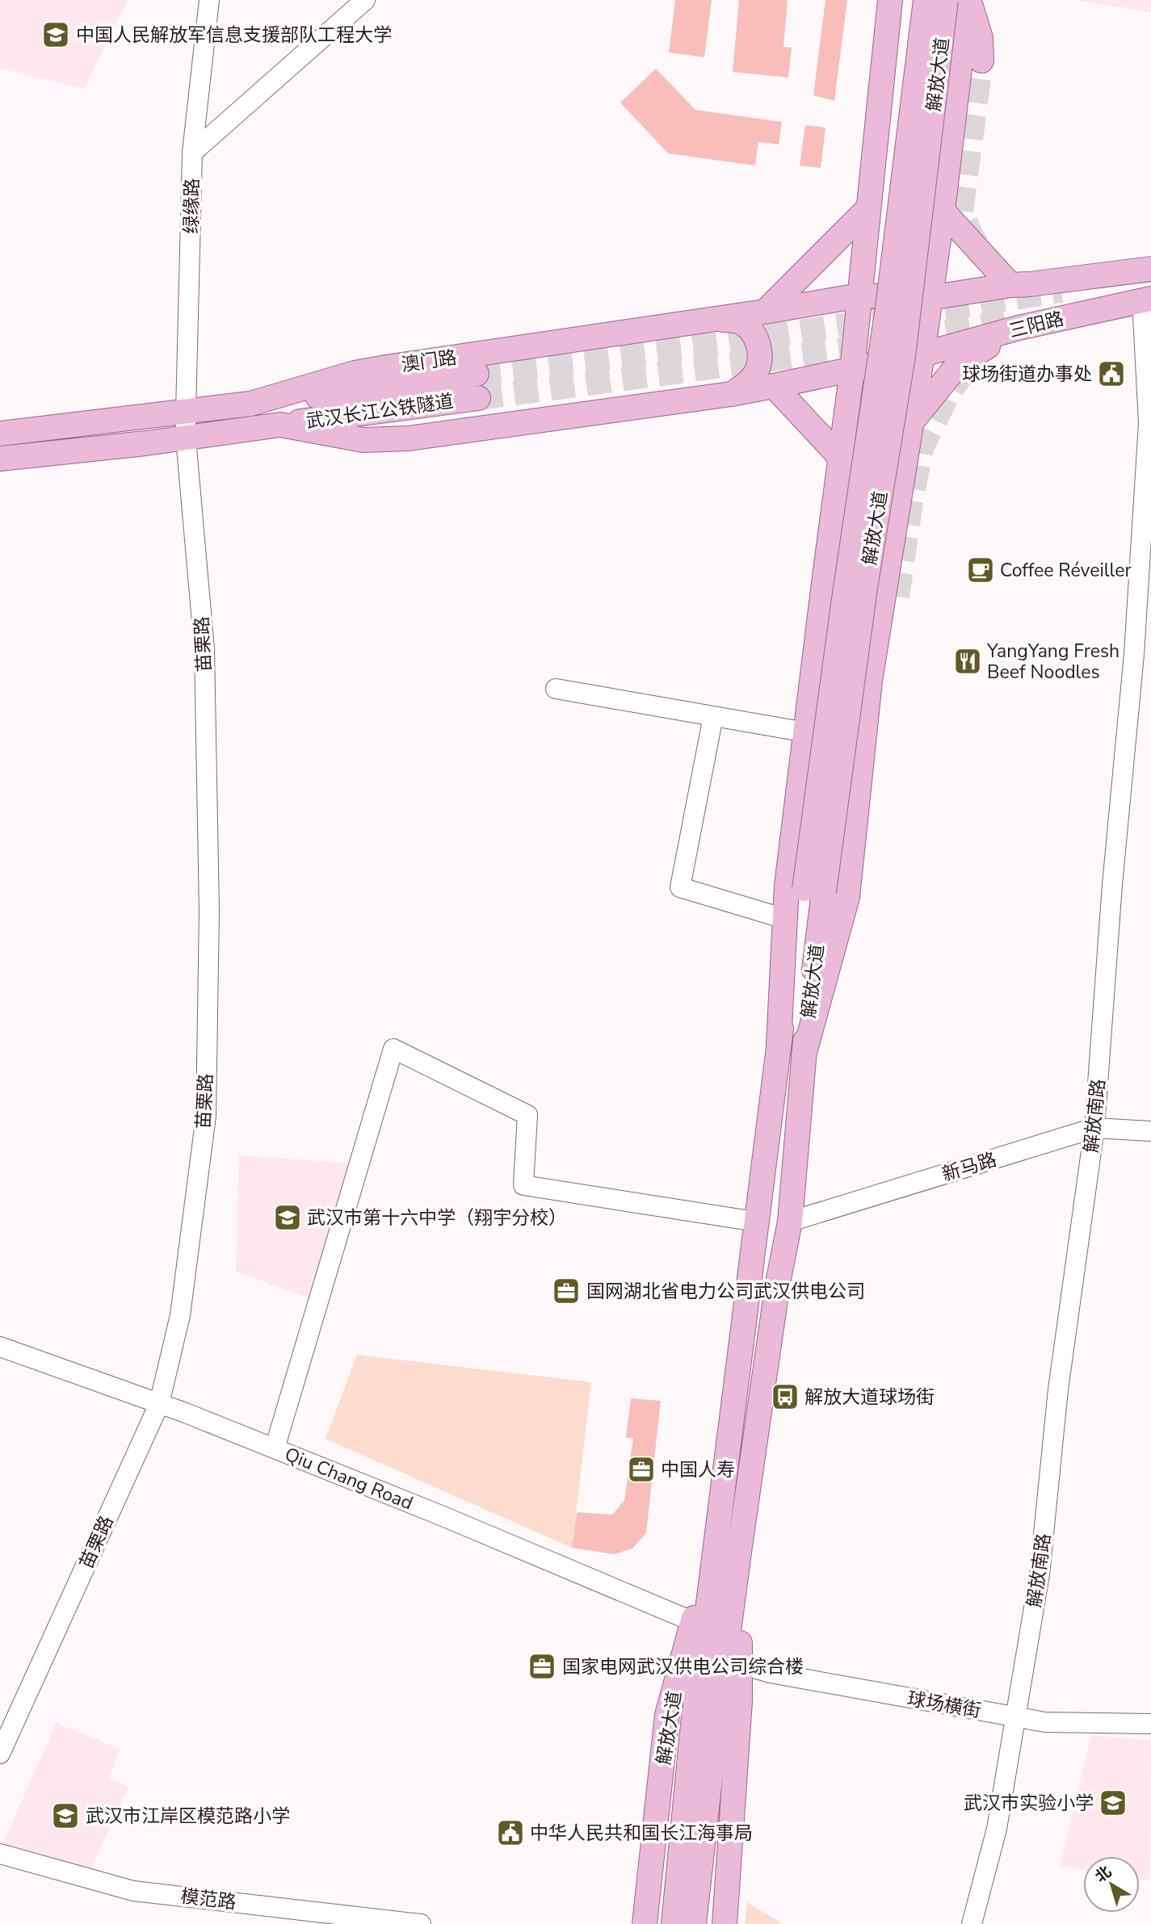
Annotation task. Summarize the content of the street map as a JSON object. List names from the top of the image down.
{
  "streets": {
    "main road": [
      "解放大道",
      "三阳路",
      "澳门路",
      "武汉长江公铁隧道"
    ],
    "street": [
      "绿缘路",
      "苗栗路",
      "解放南路",
      "新马路",
      "Qiu Chang Road",
      "球场横街",
      "模范路"
    ]
  },
  "crossings": [
    ["解放大道", "三阳路"],
    ["解放大道", "澳门路"],
    ["解放大道", "新马路"],
    ["解放大道", "Qiu Chang Road"],
    ["解放大道", "球场横街"],
    ["绿缘路", "澳门路"],
    ["绿缘路", "苗栗路"],
    ["三阳路", "澳门路"],
    ["三阳路", "解放南路"],
    ["澳门路", "武汉长江公铁隧道"],
    ["澳门路", "苗栗路"],
    ["苗栗路", "Qiu Chang Road"],
    ["解放南路", "新马路"],
    ["解放南路", "球场横街"]
  ],
  "places": {
    "school or university": [
      "中国人民解放军信息支援部队工程大学",
      "武汉市第十六中学（翔宇分校）",
      "武汉市实验小学",
      "武汉市江岸区模范路小学"
    ],
    "public building": ["球场街道办事处", "中华人民共和国长江海事局"],
    "cafe": ["Coffee Réveiller"],
    "restaurant": ["YangYang Fresh Beef Noodles"],
    "office": ["国网湖北省电力公司武汉供电公司", "中国人寿", "国家电网武汉供电公司综合楼"],
    "bus stop": ["解放大道球场街"]
  },
  "north": "top left"
}
